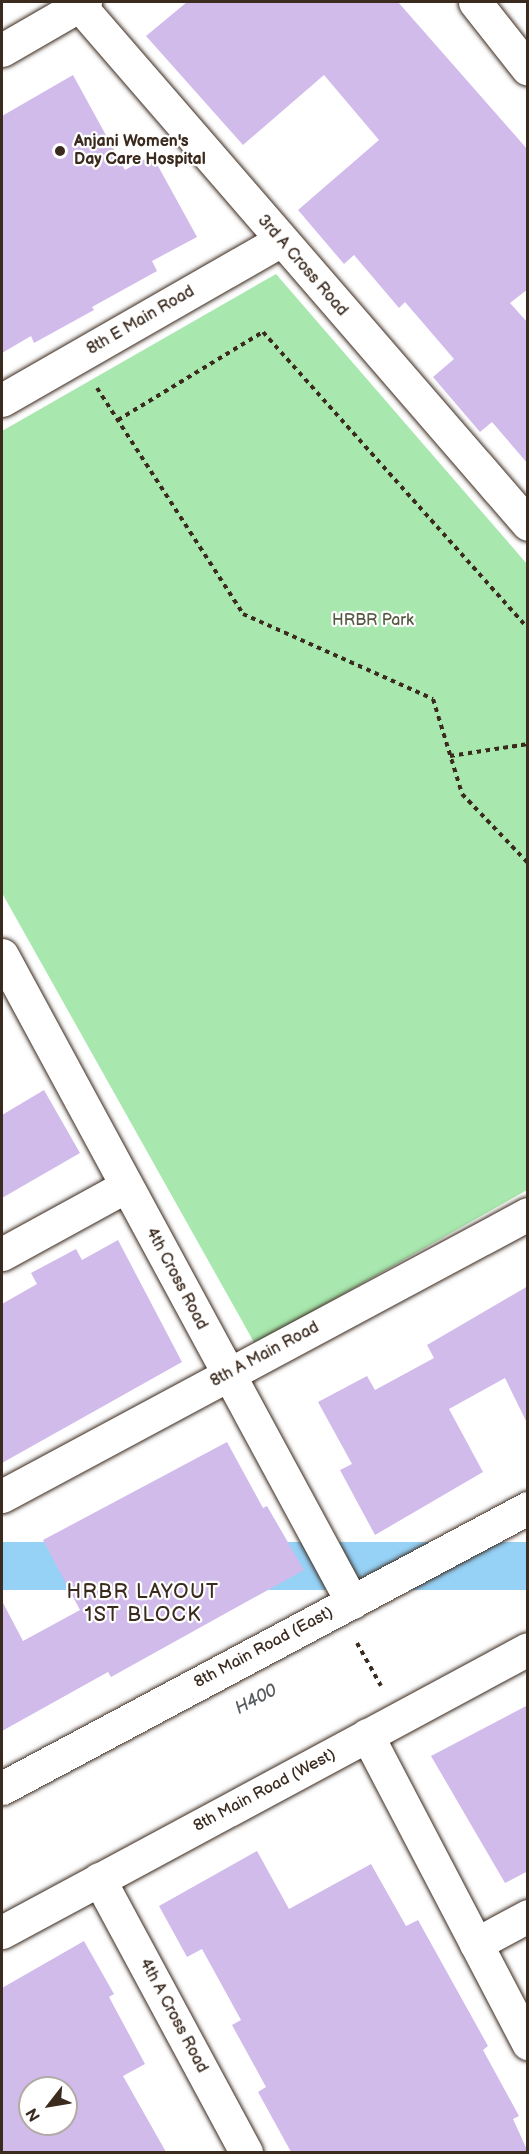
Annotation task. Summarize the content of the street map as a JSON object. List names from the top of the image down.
{
  "streets": {
    "street": [
      "3rd A Cross Road",
      "8th E Main Road",
      "4th Cross Road",
      "8th A Main Road",
      "8th Main Road (East)",
      "8th Main Road (West)",
      "4th A Cross Road"
    ]
  },
  "crossings": [
    ["3rd A Cross Road", "8th E Main Road"],
    ["4th Cross Road", "8th A Main Road"],
    ["4th Cross Road", "8th Main Road (East)"],
    ["8th Main Road (West)", "4th A Cross Road"]
  ],
  "districts": ["HRBR LAYOUT 1ST BLOCK"],
  "water": ["H400"],
  "parks": ["HRBR Park"],
  "places": ["Anjani Women's Day Care Hospital"],
  "north": "bottom left"
}
